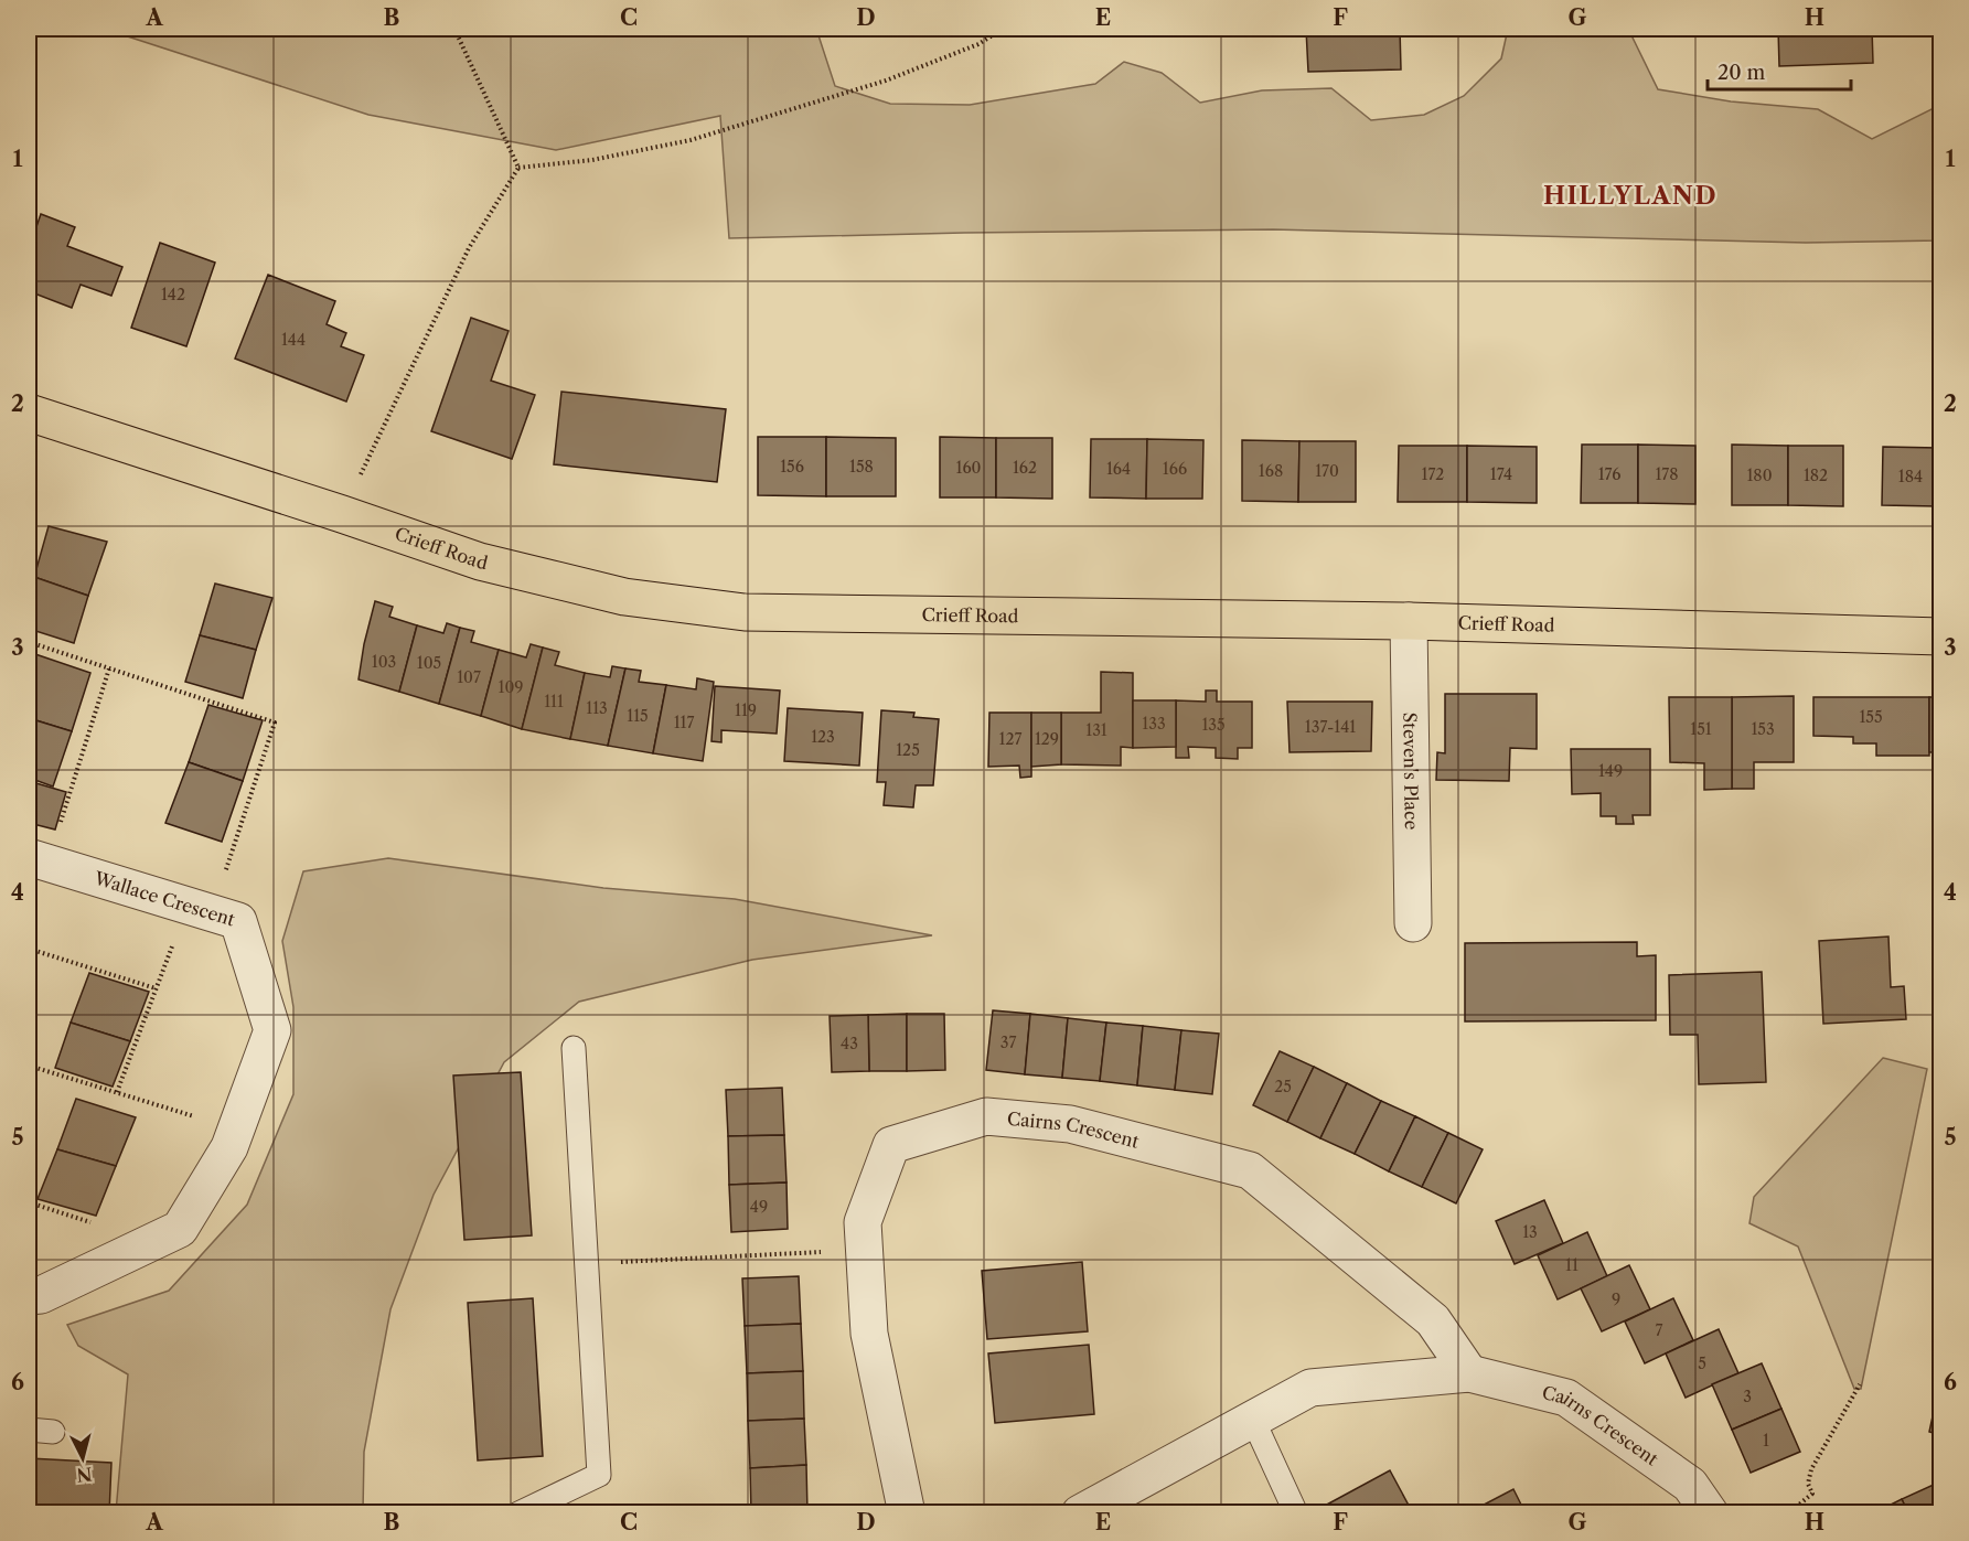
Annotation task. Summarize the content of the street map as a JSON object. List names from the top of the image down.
{
  "streets": {
    "main road": ["Crieff Road"],
    "street": ["Steven's Place", "Wallace Crescent", "Cairns Crescent"]
  },
  "crossings": [
    ["Crieff Road", "Steven's Place"]
  ],
  "districts": ["HILLYLAND"],
  "house_numbers": [
    "142",
    "144",
    "156",
    "158",
    "160",
    "162",
    "164",
    "166",
    "168",
    "170",
    "172",
    "174",
    "176",
    "178",
    "180",
    "182",
    "184",
    "103",
    "105",
    "107",
    "109",
    "111",
    "113",
    "119",
    "115",
    "155",
    "117",
    "133",
    "135",
    "137-141",
    "151",
    "153",
    "131",
    "123",
    "127",
    "129",
    "125",
    "149",
    "37",
    "43",
    "25",
    "49",
    "13",
    "11",
    "9",
    "7",
    "5",
    "3",
    "1"
  ],
  "scale_bar": "20 m",
  "north": "bottom",
  "grid": {
    "columns": [
      "A",
      "B",
      "C",
      "D",
      "E",
      "F",
      "G",
      "H"
    ],
    "rows": [
      "1",
      "2",
      "3",
      "4",
      "5",
      "6"
    ]
  }
}
